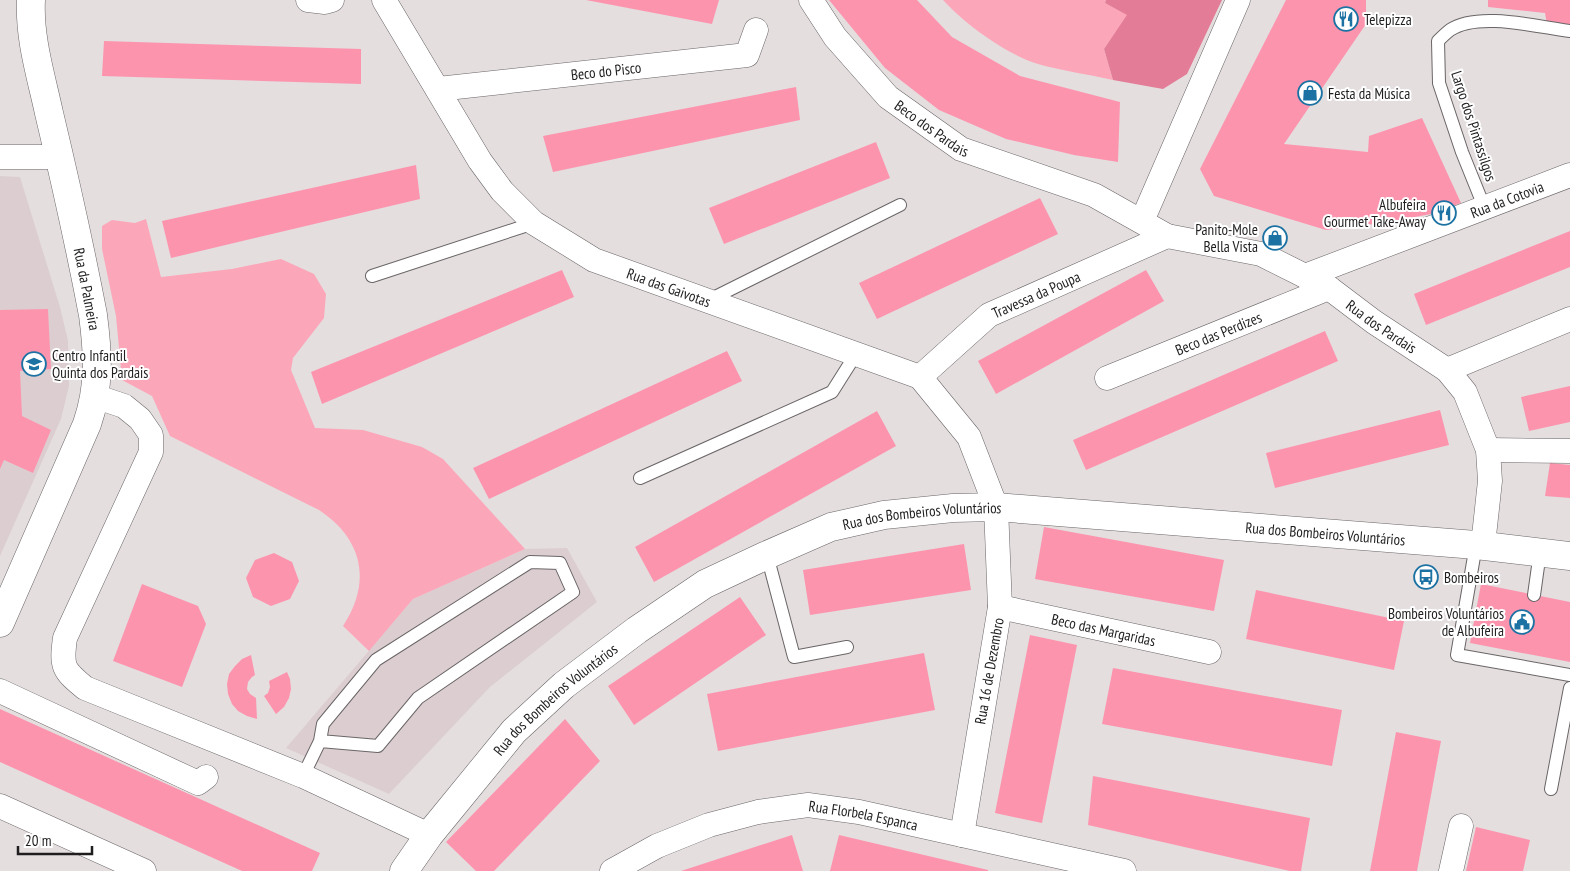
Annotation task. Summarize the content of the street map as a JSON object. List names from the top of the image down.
{
  "streets": {
    "street": [
      "Beco do Pisco",
      "Beco dos Pardais",
      "Rua da Cotovia",
      "Rua das Gaivotas",
      "Rua da Palmeira",
      "Travessa da Poupa",
      "Rua dos Pardais",
      "Beco das Perdizes",
      "Rua dos Bombeiros Voluntários",
      "Beco das Margaridas",
      "Rua 16 de Dezembro",
      "Rua Florbela Espanca"
    ],
    "lane": ["Largo dos Pintassilgos"]
  },
  "crossings": [
    ["Beco do Pisco", "Rua das Gaivotas"],
    ["Beco dos Pardais", "Rua dos Pardais"],
    ["Largo dos Pintassilgos", "Rua da Cotovia"],
    ["Rua da Cotovia", "Rua dos Pardais"],
    ["Rua das Gaivotas", "Travessa da Poupa"],
    ["Travessa da Poupa", "Rua dos Pardais"],
    ["Rua dos Pardais", "Beco das Perdizes"],
    ["Rua dos Pardais", "Rua dos Bombeiros Voluntários"],
    ["Rua dos Bombeiros Voluntários", "Rua 16 de Dezembro"],
    ["Beco das Margaridas", "Rua 16 de Dezembro"],
    ["Rua 16 de Dezembro", "Rua Florbela Espanca"]
  ],
  "places": {
    "restaurant": ["Telepizza", "Albufeira Gourmet Take-Away"],
    "shop": ["Festa da Música", "Panito-Mole Bella Vista"],
    "school or university": ["Centro Infantil Quinta dos Pardais"],
    "bus stop": ["Bombeiros"],
    "public building": ["Bombeiros Voluntários de Albufeira"]
  },
  "scale_bar": "20 m"
}
